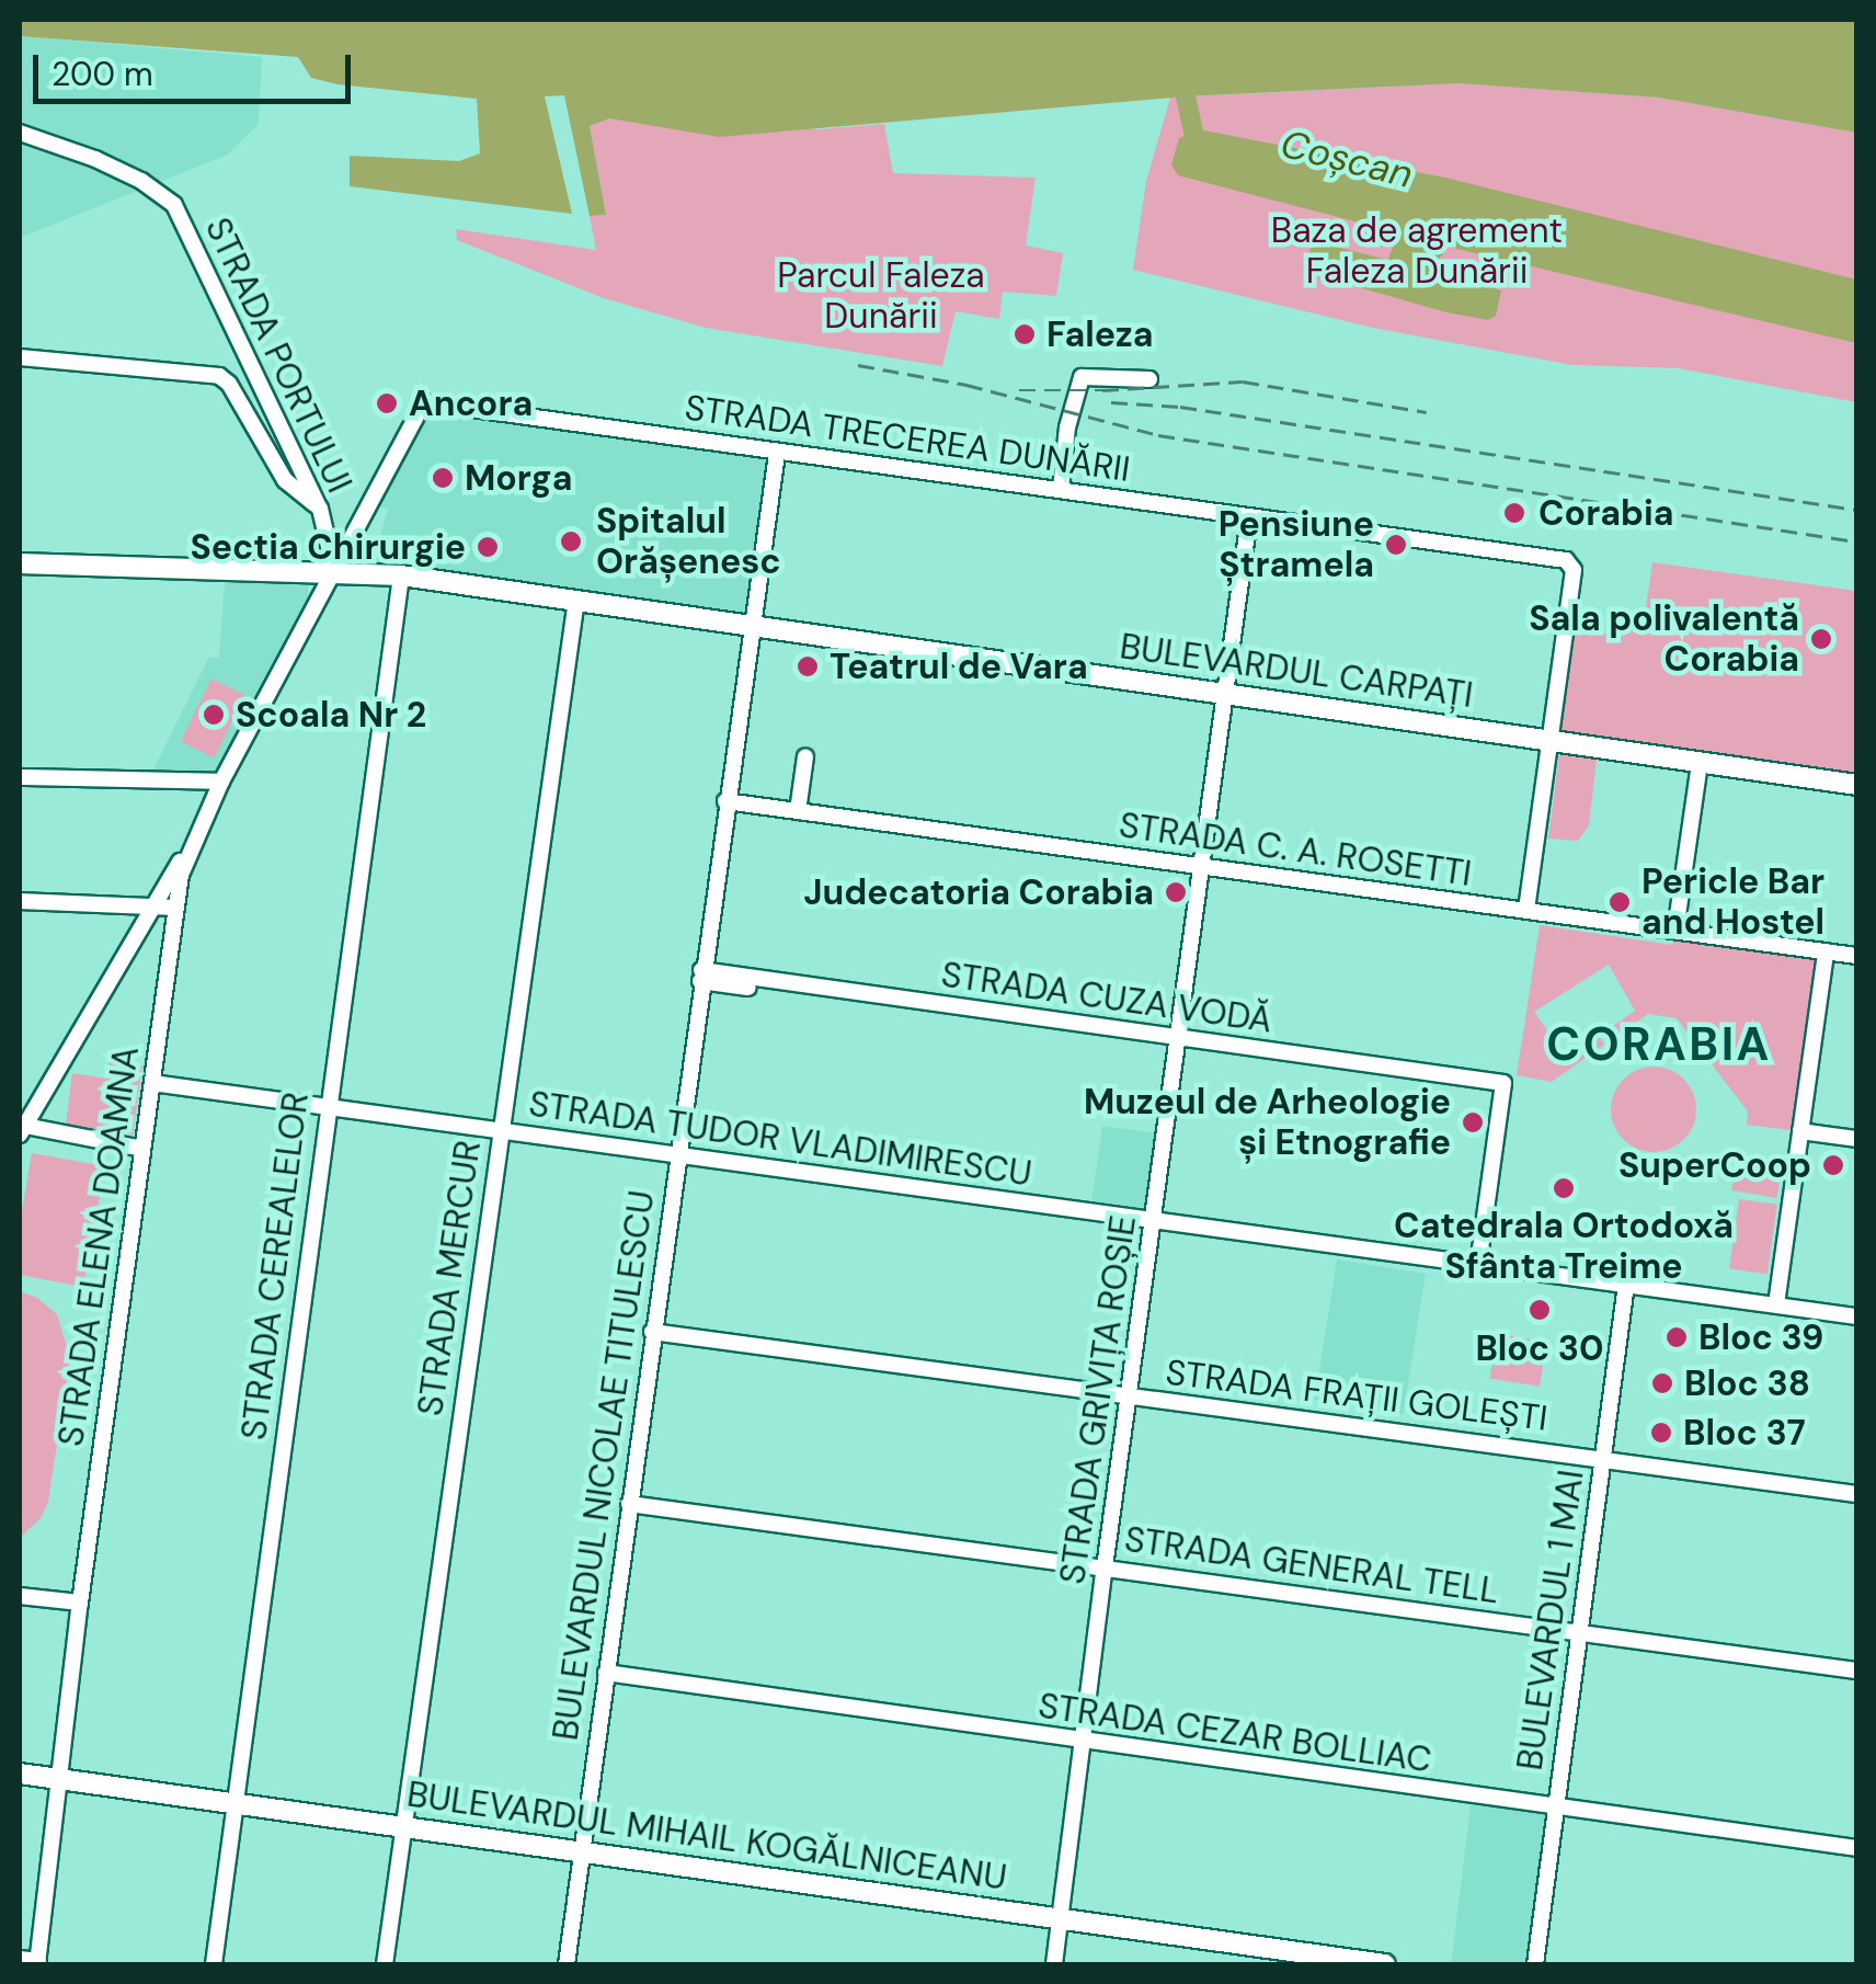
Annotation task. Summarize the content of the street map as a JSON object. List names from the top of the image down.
{
  "streets": {
    "main road": ["BULEVARDUL CARPAȚI", "BULEVARDUL MIHAIL KOGĂLNICEANU"],
    "street": [
      "STRADA PORTULUI",
      "STRADA TRECEREA DUNĂRII",
      "STRADA C. A. ROSETTI",
      "STRADA CUZA VODĂ",
      "STRADA TUDOR VLADIMIRESCU",
      "STRADA ELENA DOAMNA",
      "STRADA CEREALELOR",
      "STRADA MERCUR",
      "STRADA FRAȚII GOLEȘTI",
      "STRADA GRIVIȚA ROȘIE",
      "BULEVARDUL NICOLAE TITULESCU",
      "STRADA GENERAL TELL",
      "BULEVARDUL 1 MAI",
      "STRADA CEZAR BOLLIAC"
    ]
  },
  "crossings": [
    ["STRADA PORTULUI", "STRADA TRECEREA DUNĂRII"],
    ["STRADA PORTULUI", "BULEVARDUL CARPAȚI"],
    ["STRADA PORTULUI", "STRADA ELENA DOAMNA"],
    ["STRADA TRECEREA DUNĂRII", "BULEVARDUL CARPAȚI"],
    ["STRADA TRECEREA DUNĂRII", "STRADA ELENA DOAMNA"],
    ["STRADA TRECEREA DUNĂRII", "STRADA GRIVIȚA ROȘIE"],
    ["STRADA TRECEREA DUNĂRII", "BULEVARDUL NICOLAE TITULESCU"],
    ["BULEVARDUL CARPAȚI", "STRADA ELENA DOAMNA"],
    ["BULEVARDUL CARPAȚI", "STRADA CEREALELOR"],
    ["BULEVARDUL CARPAȚI", "STRADA MERCUR"],
    ["BULEVARDUL CARPAȚI", "STRADA GRIVIȚA ROȘIE"],
    ["BULEVARDUL CARPAȚI", "BULEVARDUL NICOLAE TITULESCU"],
    ["STRADA C. A. ROSETTI", "STRADA GRIVIȚA ROȘIE"],
    ["STRADA C. A. ROSETTI", "BULEVARDUL NICOLAE TITULESCU"],
    ["STRADA CUZA VODĂ", "STRADA TUDOR VLADIMIRESCU"],
    ["STRADA CUZA VODĂ", "STRADA GRIVIȚA ROȘIE"],
    ["STRADA CUZA VODĂ", "BULEVARDUL NICOLAE TITULESCU"],
    ["STRADA TUDOR VLADIMIRESCU", "STRADA ELENA DOAMNA"],
    ["STRADA TUDOR VLADIMIRESCU", "STRADA CEREALELOR"],
    ["STRADA TUDOR VLADIMIRESCU", "STRADA MERCUR"],
    ["STRADA TUDOR VLADIMIRESCU", "STRADA GRIVIȚA ROȘIE"],
    ["STRADA TUDOR VLADIMIRESCU", "BULEVARDUL NICOLAE TITULESCU"],
    ["STRADA TUDOR VLADIMIRESCU", "BULEVARDUL 1 MAI"],
    ["STRADA ELENA DOAMNA", "BULEVARDUL MIHAIL KOGĂLNICEANU"],
    ["STRADA CEREALELOR", "BULEVARDUL MIHAIL KOGĂLNICEANU"],
    ["STRADA MERCUR", "BULEVARDUL MIHAIL KOGĂLNICEANU"],
    ["STRADA FRAȚII GOLEȘTI", "STRADA GRIVIȚA ROȘIE"],
    ["STRADA FRAȚII GOLEȘTI", "BULEVARDUL NICOLAE TITULESCU"],
    ["STRADA FRAȚII GOLEȘTI", "BULEVARDUL 1 MAI"],
    ["STRADA GRIVIȚA ROȘIE", "STRADA GENERAL TELL"],
    ["STRADA GRIVIȚA ROȘIE", "STRADA CEZAR BOLLIAC"],
    ["STRADA GRIVIȚA ROȘIE", "BULEVARDUL MIHAIL KOGĂLNICEANU"],
    ["BULEVARDUL NICOLAE TITULESCU", "STRADA GENERAL TELL"],
    ["BULEVARDUL NICOLAE TITULESCU", "STRADA CEZAR BOLLIAC"],
    ["BULEVARDUL NICOLAE TITULESCU", "BULEVARDUL MIHAIL KOGĂLNICEANU"],
    ["STRADA GENERAL TELL", "BULEVARDUL 1 MAI"],
    ["BULEVARDUL 1 MAI", "STRADA CEZAR BOLLIAC"]
  ],
  "districts": ["CORABIA"],
  "water": ["Coșcan"],
  "parks": ["Baza de agrement Faleza Dunării", "Parcul Faleza Dunării"],
  "places": [
    "Faleza",
    "Ancora",
    "Morga",
    "Corabia",
    "Spitalul Orășenesc",
    "Pensiune Ștramela",
    "Sectia Chirurgie",
    "Sala polivalentă Corabia",
    "Teatrul de Vara",
    "Scoala Nr 2",
    "Judecatoria Corabia",
    "Pericle Bar and Hostel",
    "Muzeul de Arheologie și Etnografie",
    "SuperCoop",
    "Catedrala Ortodoxă Sfânta Treime",
    "Bloc 30",
    "Bloc 39",
    "Bloc 38",
    "Bloc 37"
  ],
  "scale_bar": "200 m"
}
